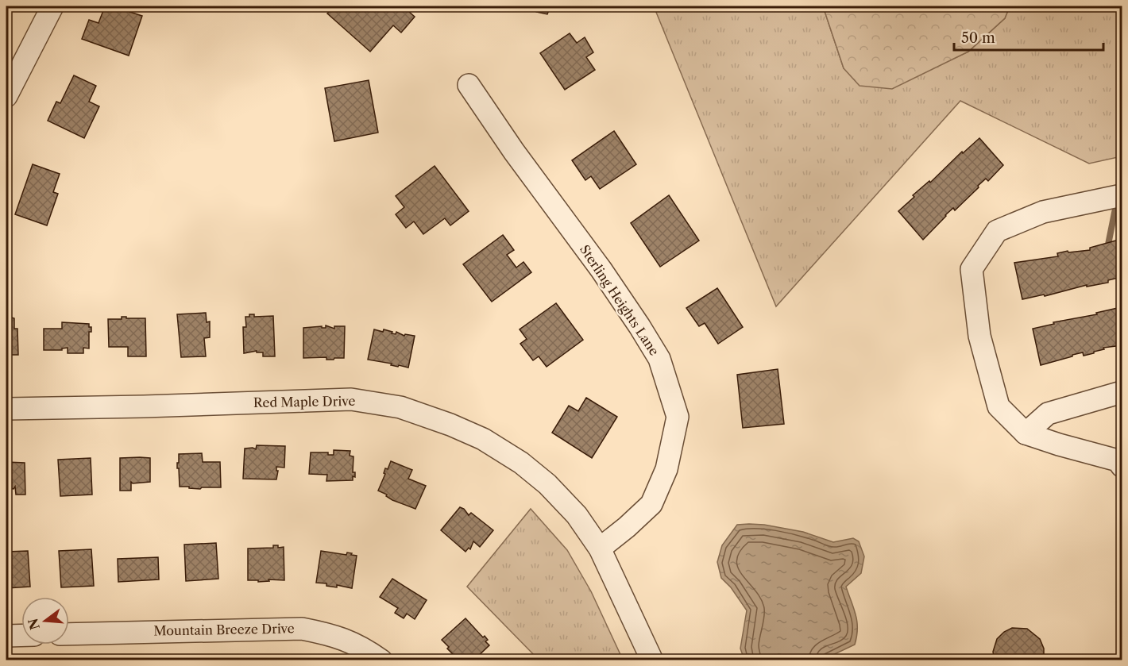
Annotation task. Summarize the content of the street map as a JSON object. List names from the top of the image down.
{
  "streets": {
    "street": ["Sterling Heights Lane", "Red Maple Drive", "Mountain Breeze Drive"]
  },
  "crossings": [
    ["Sterling Heights Lane", "Red Maple Drive"]
  ],
  "scale_bar": "50 m",
  "north": "left"
}
